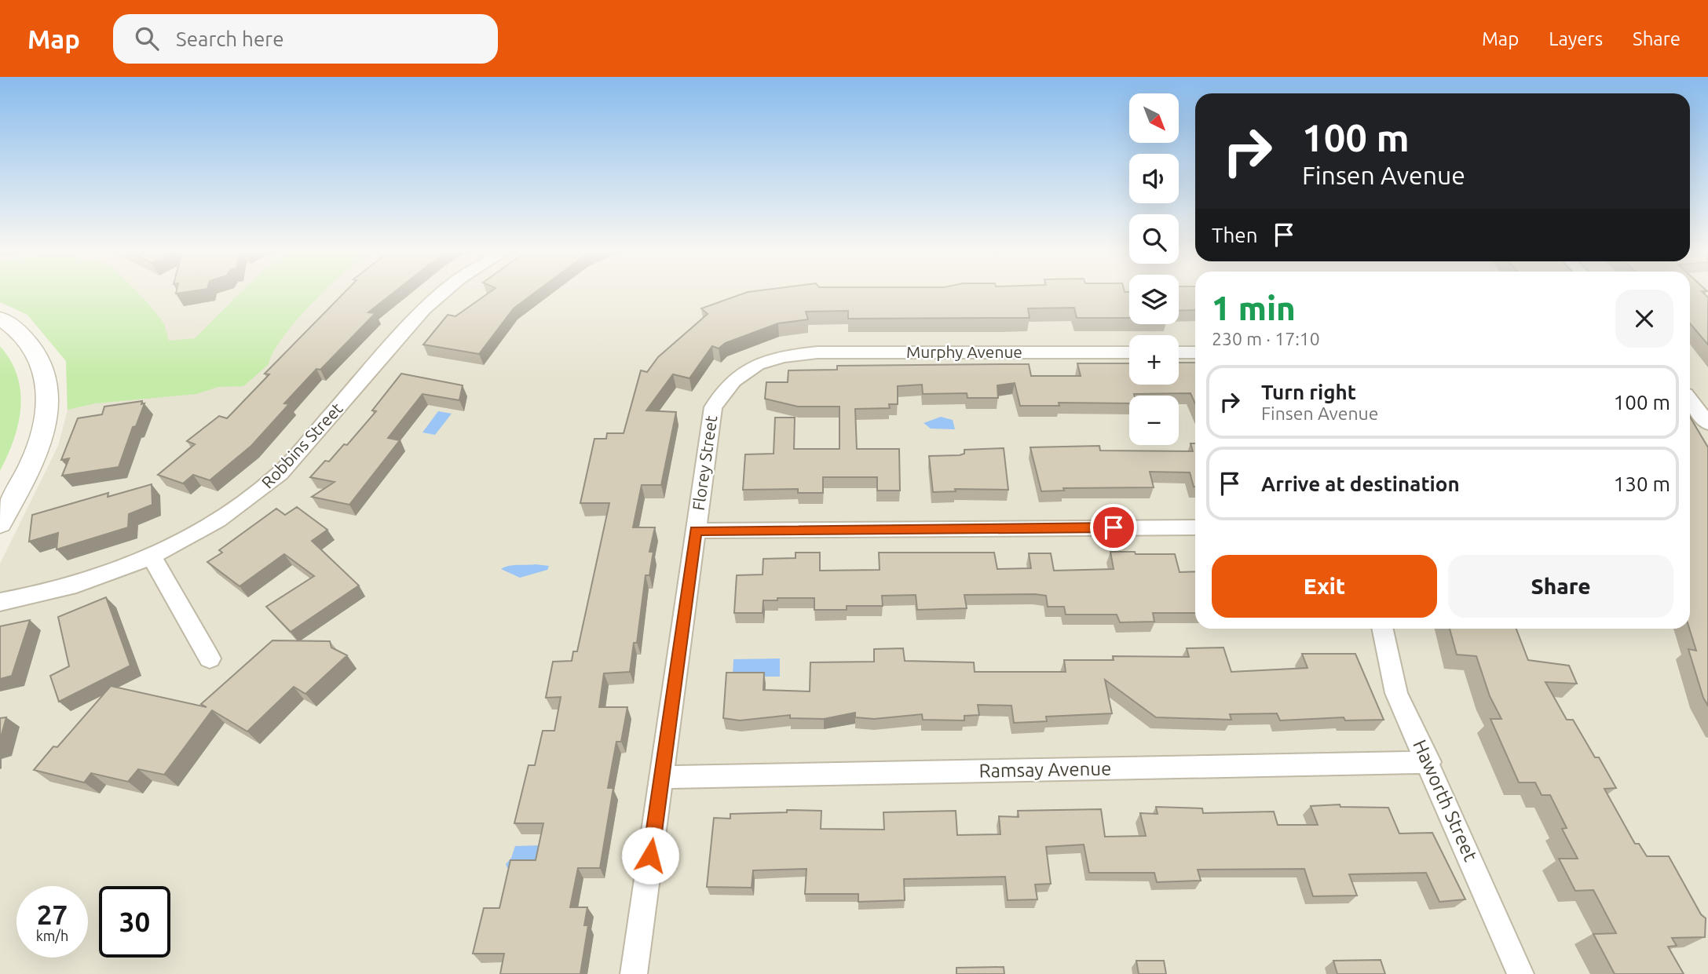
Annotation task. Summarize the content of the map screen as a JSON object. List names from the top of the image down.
{
  "streets": {
    "street": [
      "Murphy Avenue",
      "Robbins Street",
      "Florey Street",
      "Ramsay Avenue",
      "Haworth Street"
    ]
  },
  "crossings": [
    ["Murphy Avenue", "Florey Street"],
    ["Florey Street", "Ramsay Avenue"],
    ["Ramsay Avenue", "Haworth Street"]
  ],
  "north": "bottom right",
  "page": {
    "header": "Map",
    "search": "Search here",
    "nav": ["Map", "Layers", "Share"],
    "map_buttons": ["+", "−"],
    "turn": ["100 m", "Finsen Avenue"],
    "then": "Then",
    "heading": ["1 min", "230 m · 17:10"],
    "list": [
      {
        "name": "Turn right",
        "note": "Finsen Avenue",
        "value": "100 m"
      },
      {
        "name": "Arrive at destination",
        "value": "130 m"
      }
    ],
    "buttons": ["Exit", "Share"],
    "speed": "27 km/h",
    "limit": "30"
  }
}
